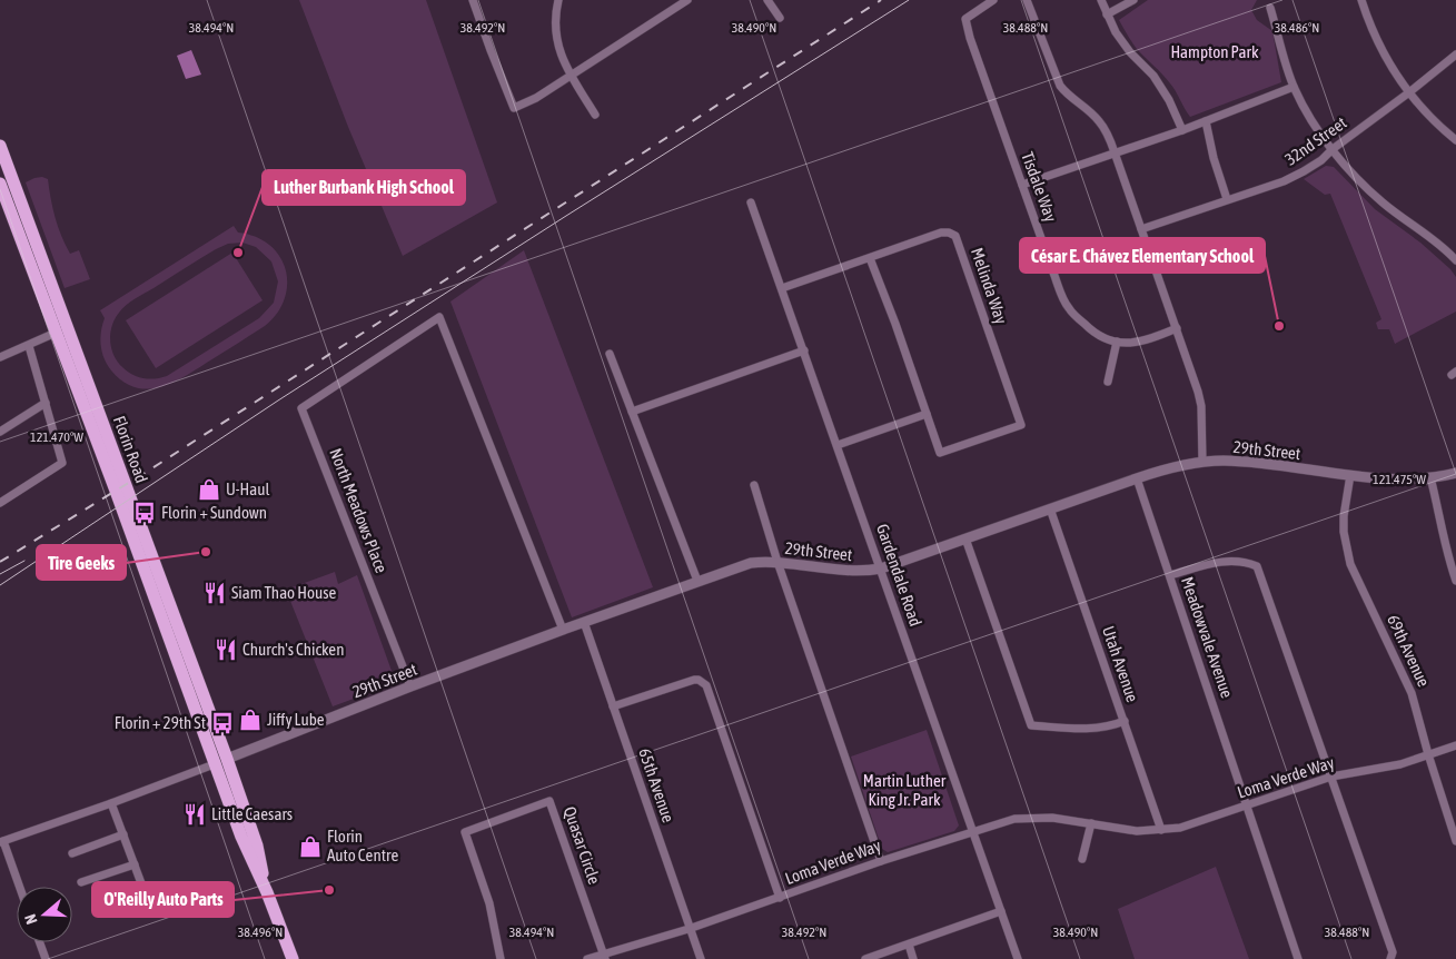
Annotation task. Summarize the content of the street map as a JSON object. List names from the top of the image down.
{
  "streets": {
    "main road": ["Florin Road"],
    "street": [
      "32nd Street",
      "Tisdale Way",
      "Melinda Way",
      "29th Street",
      "North Meadows Place",
      "Gardendale Road",
      "Meadowvale Avenue",
      "69th Avenue",
      "Utah Avenue",
      "Loma Verde Way",
      "65th Avenue",
      "Quasar Circle"
    ]
  },
  "crossings": [
    ["Melinda Way", "Gardendale Road"],
    ["Florin Road", "29th Street"],
    ["29th Street", "North Meadows Place"],
    ["29th Street", "Gardendale Road"],
    ["29th Street", "Meadowvale Avenue"],
    ["29th Street", "69th Avenue"],
    ["29th Street", "Utah Avenue"],
    ["29th Street", "65th Avenue"],
    ["Gardendale Road", "Loma Verde Way"],
    ["Meadowvale Avenue", "Loma Verde Way"],
    ["69th Avenue", "Loma Verde Way"],
    ["Utah Avenue", "Loma Verde Way"],
    ["Loma Verde Way", "65th Avenue"],
    ["Loma Verde Way", "Quasar Circle"]
  ],
  "parks": ["Hampton Park", "Martin Luther King Jr. Park"],
  "places": {
    "other": [
      "Luther Burbank High School",
      "César E. Chávez Elementary School",
      "Tire Geeks",
      "O'Reilly Auto Parts"
    ],
    "shop": ["U-Haul", "Jiffy Lube", "Florin Auto Centre"],
    "bus stop": ["Florin + Sundown", "Florin + 29th St"],
    "restaurant": ["Siam Thao House", "Church's Chicken", "Little Caesars"]
  },
  "north": "left",
  "coordinates": [
    "38.494°N",
    "38.492°N",
    "38.490°N",
    "38.488°N",
    "38.486°N",
    "121.470°W",
    "121.475°W",
    "38.496°N"
  ]
}
